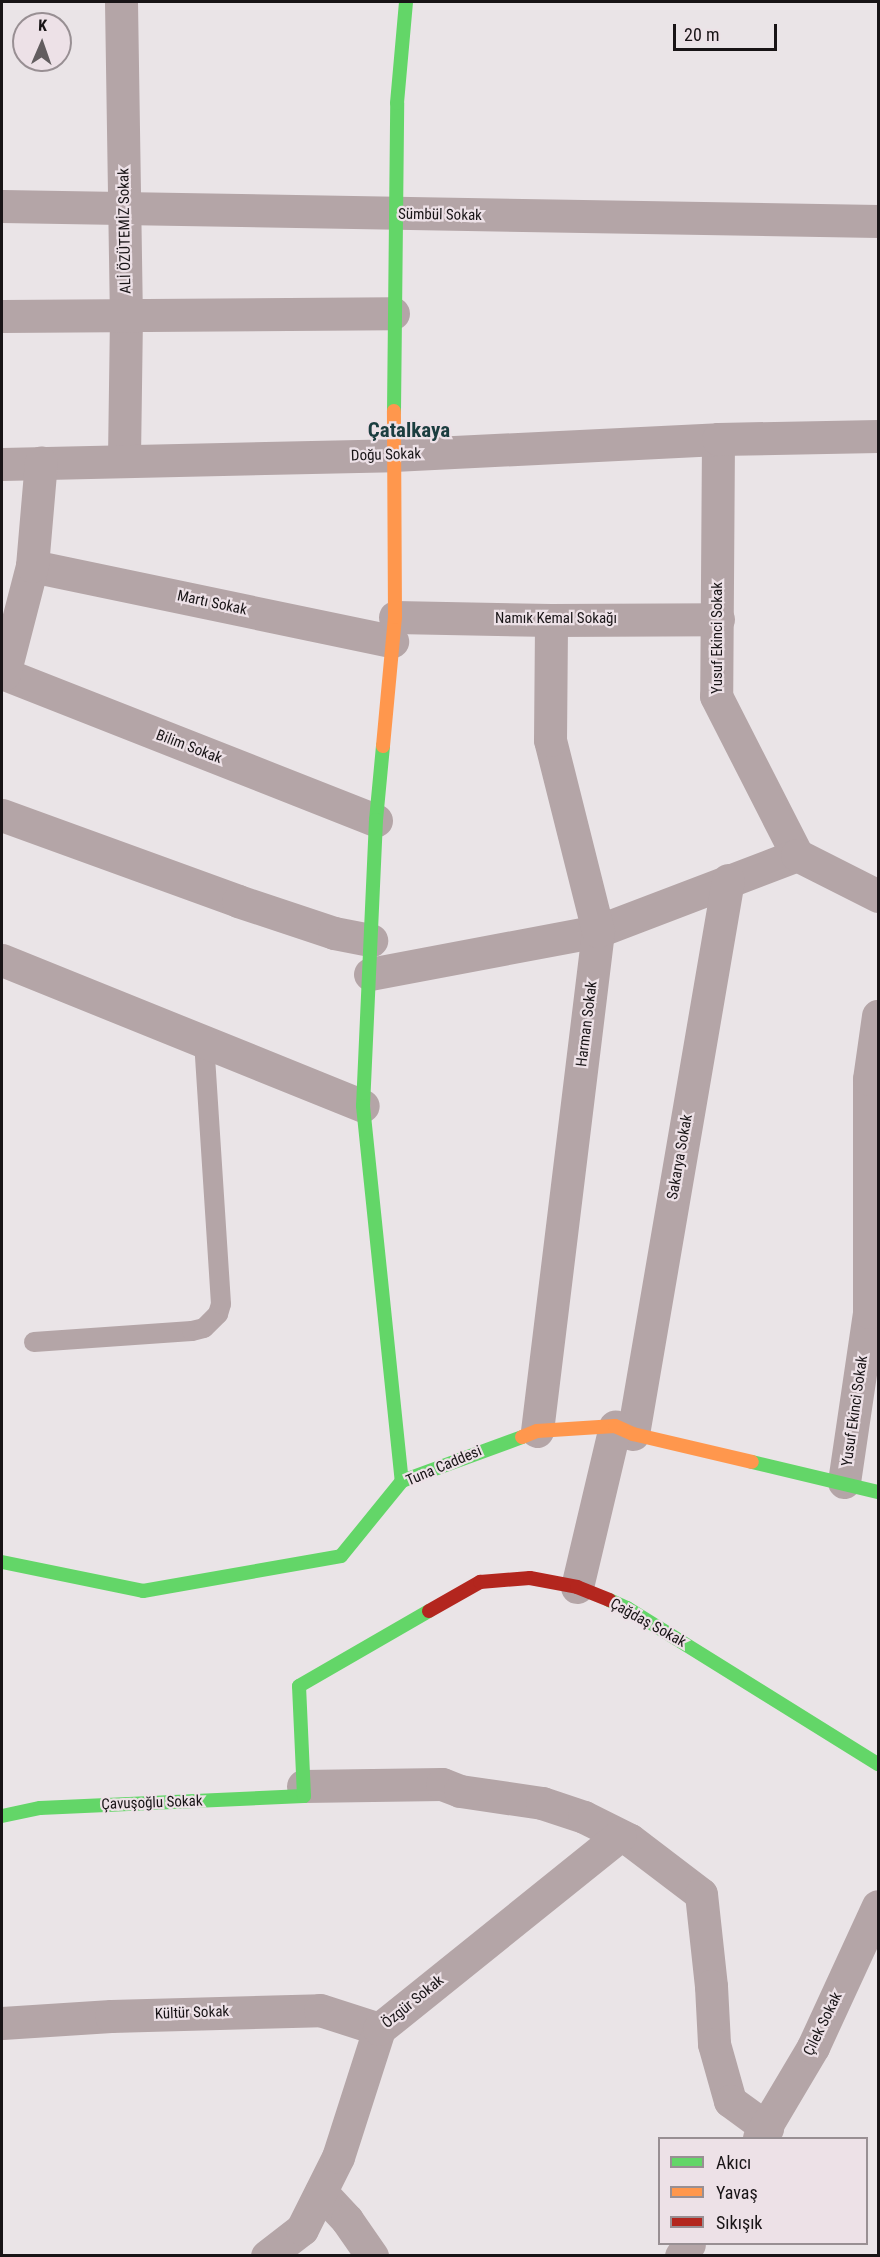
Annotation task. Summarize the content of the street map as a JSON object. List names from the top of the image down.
{
  "streets": {
    "street": [
      "Sümbül Sokak",
      "ALİ ÖZÜTEMİZ Sokak",
      "Doğu Sokak",
      "Martı Sokak",
      "Namık Kemal Sokağı",
      "Yusuf Ekinci Sokak",
      "Bilim Sokak",
      "Harman Sokak",
      "Sakarya Sokak",
      "Tuna Caddesi",
      "Çağdaş Sokak",
      "Çavuşoğlu Sokak",
      "Özgür Sokak",
      "Kültür Sokak",
      "Çilek Sokak"
    ]
  },
  "crossings": [
    ["Sümbül Sokak", "ALİ ÖZÜTEMİZ Sokak"],
    ["ALİ ÖZÜTEMİZ Sokak", "Doğu Sokak"],
    ["Doğu Sokak", "Yusuf Ekinci Sokak"],
    ["Martı Sokak", "Namık Kemal Sokağı"],
    ["Namık Kemal Sokağı", "Yusuf Ekinci Sokak"],
    ["Namık Kemal Sokağı", "Harman Sokak"],
    ["Yusuf Ekinci Sokak", "Tuna Caddesi"],
    ["Harman Sokak", "Tuna Caddesi"],
    ["Sakarya Sokak", "Tuna Caddesi"],
    ["Sakarya Sokak", "Çağdaş Sokak"],
    ["Çağdaş Sokak", "Çavuşoğlu Sokak"],
    ["Özgür Sokak", "Kültür Sokak"]
  ],
  "districts": ["Çatalkaya"],
  "legend": ["Akıcı", "Yavaş", "Sıkışık"],
  "scale_bar": "20 m",
  "north": "top"
}
